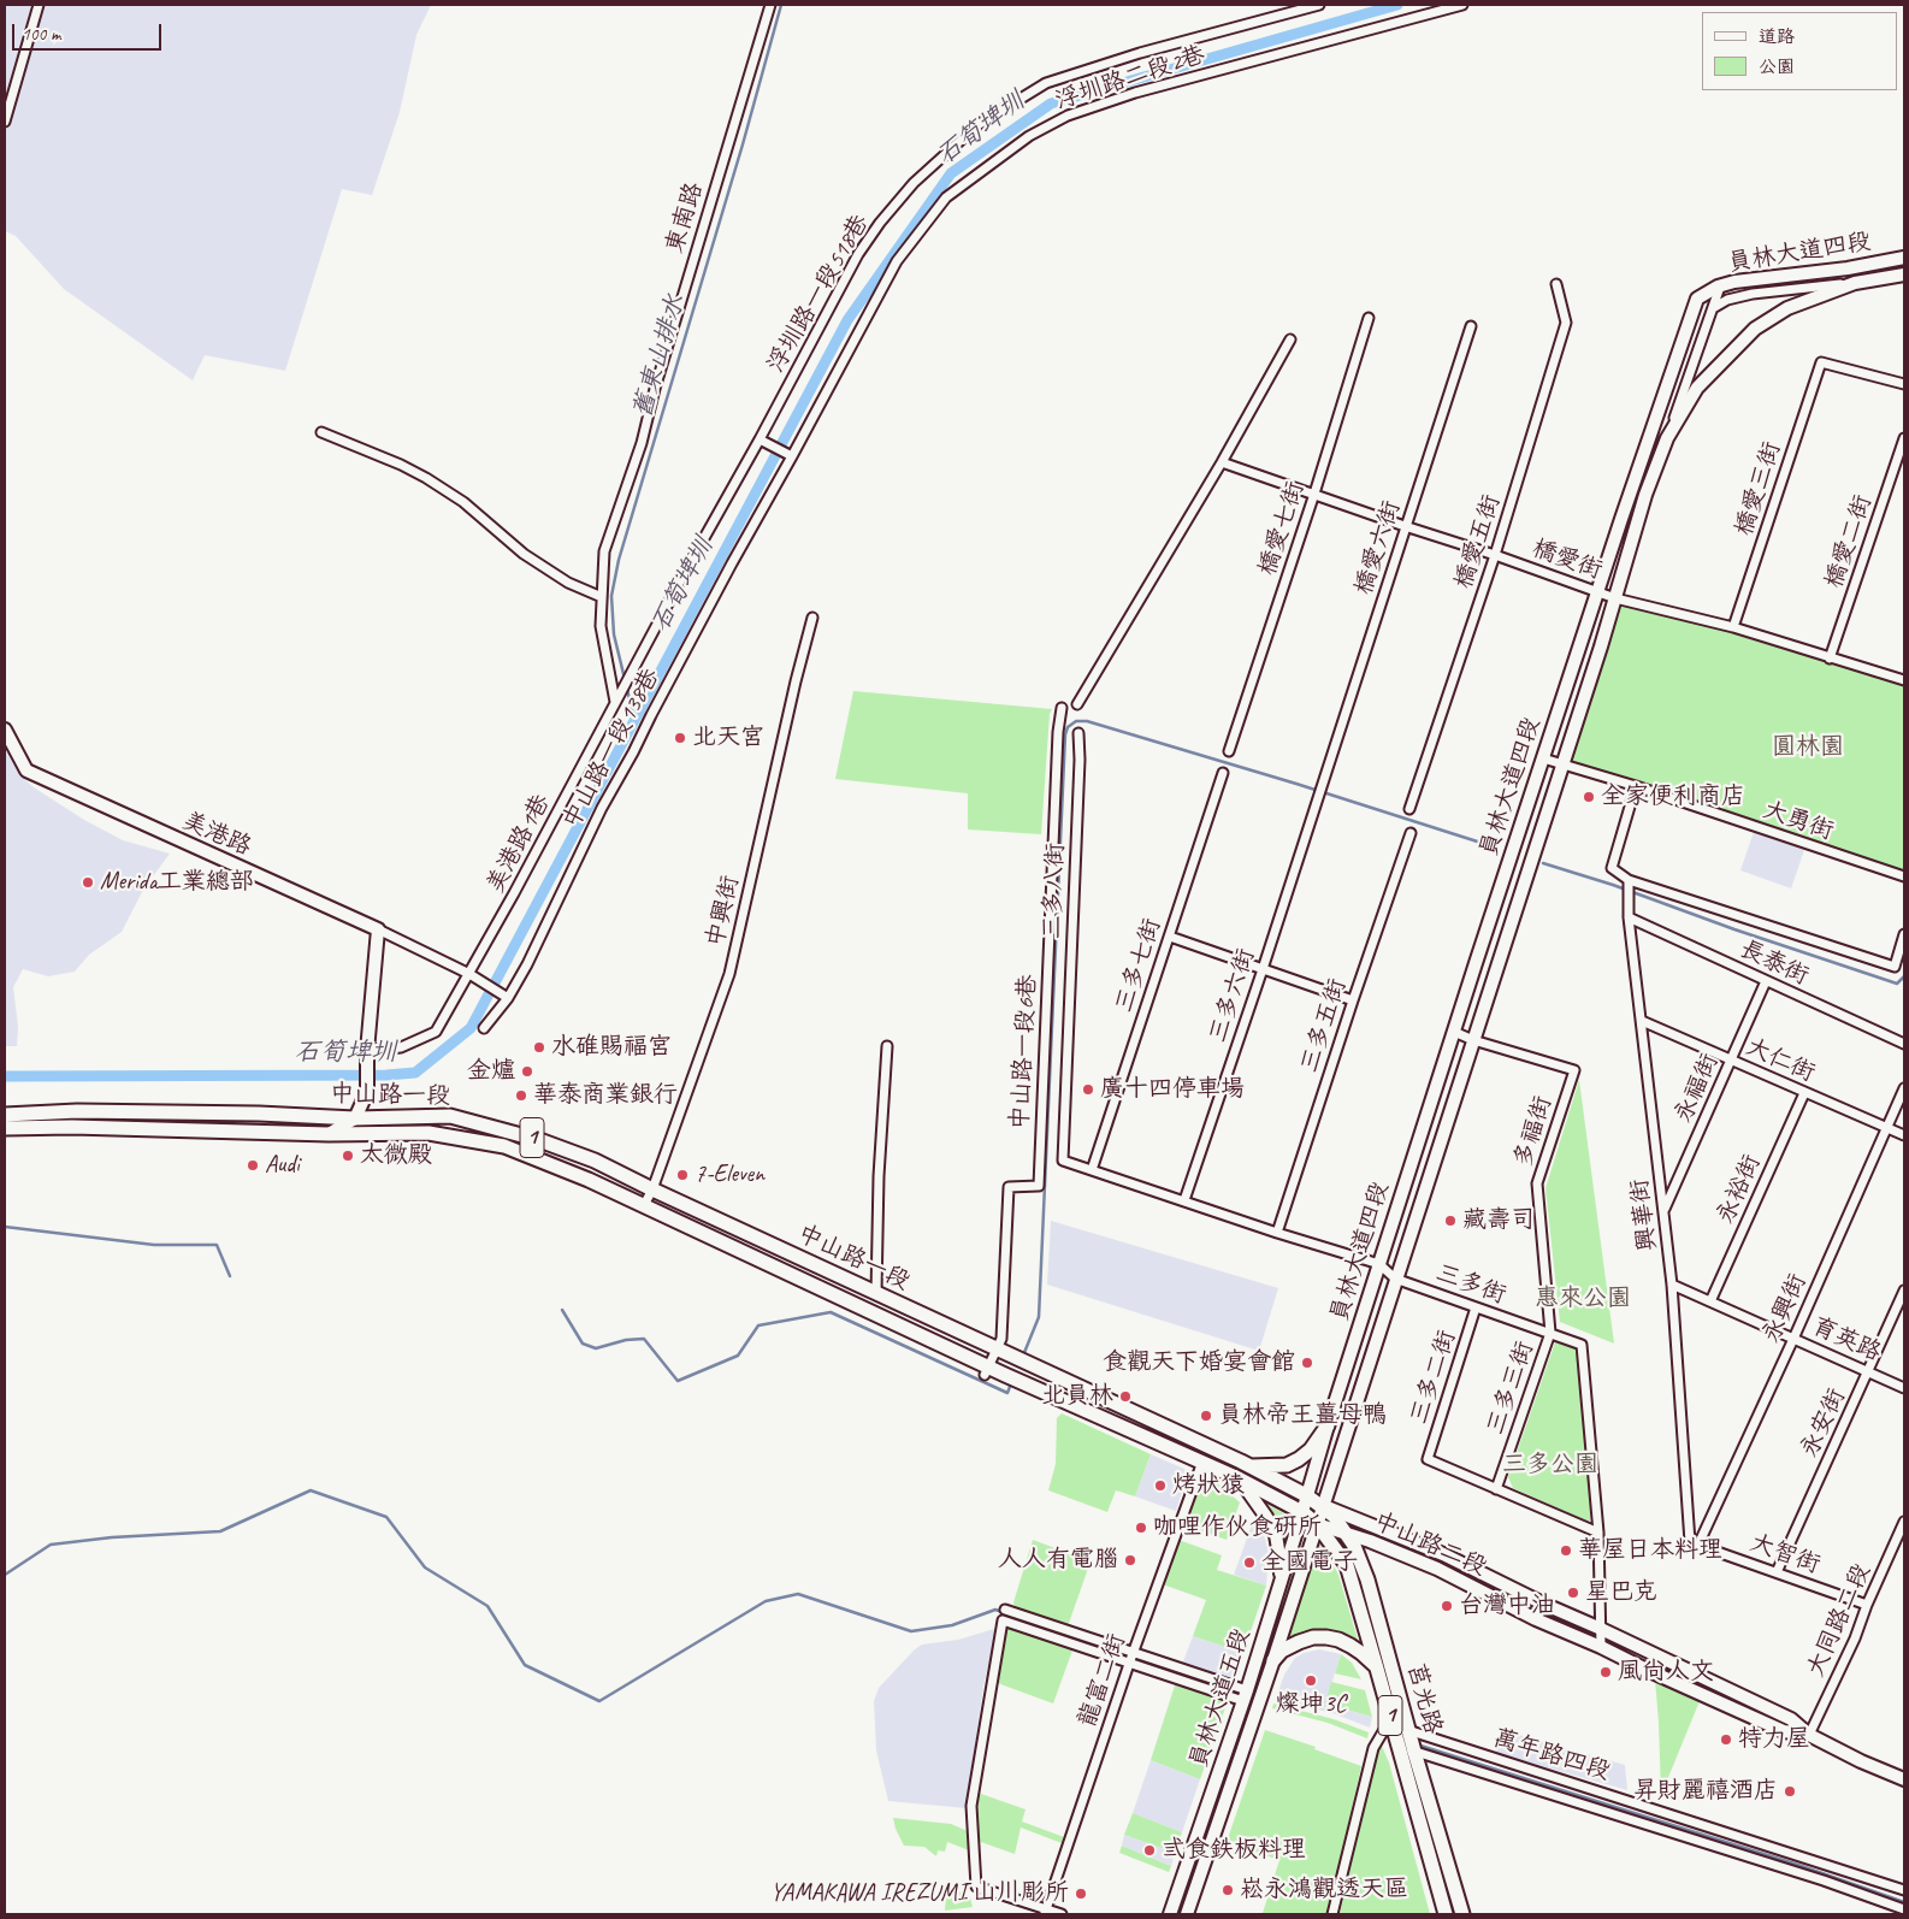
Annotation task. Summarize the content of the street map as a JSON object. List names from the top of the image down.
{
  "streets": {
    "main road": [
      "員林大道四段",
      "美港路",
      "中山路一段",
      "1",
      "中山路二段",
      "員林大道五段",
      "莒光路"
    ],
    "street": [
      "浮圳路二段2巷",
      "東南路",
      "浮圳路一段518巷",
      "橋愛三街",
      "橋愛七街",
      "橋愛五街",
      "橋愛二街",
      "橋愛六街",
      "橋愛街",
      "中山路一段138巷",
      "大勇街",
      "美港路1巷",
      "三多八街",
      "中興街",
      "長泰街",
      "三多七街",
      "三多六街",
      "三多五街",
      "中山路一段6巷",
      "大仁街",
      "永福街",
      "多福街",
      "永裕街",
      "興華街",
      "三多街",
      "永興街",
      "育英路",
      "三多二街",
      "三多三街",
      "永安街",
      "大智街",
      "大同路二段",
      "龍富二街",
      "萬年路四段"
    ]
  },
  "crossings": [
    ["浮圳路二段2巷", "中山路一段138巷"],
    ["員林大道四段", "橋愛街"],
    ["員林大道四段", "大勇街"],
    ["員林大道四段", "多福街"],
    ["員林大道四段", "三多街"],
    ["員林大道四段", "中山路二段"],
    ["員林大道四段", "員林大道五段"],
    ["員林大道四段", "莒光路"],
    ["浮圳路一段518巷", "美港路1巷"],
    ["橋愛三街", "橋愛街"],
    ["橋愛七街", "橋愛街"],
    ["橋愛五街", "橋愛街"],
    ["橋愛二街", "橋愛街"],
    ["橋愛六街", "橋愛街"],
    ["橋愛六街", "三多六街"],
    ["三多八街", "三多街"],
    ["中興街", "中山路一段"],
    ["長泰街", "永福街"],
    ["長泰街", "興華街"],
    ["三多七街", "三多街"],
    ["三多六街", "三多街"],
    ["三多五街", "三多街"],
    ["中山路一段6巷", "中山路一段"],
    ["大仁街", "永福街"],
    ["大仁街", "永裕街"],
    ["大仁街", "興華街"],
    ["大仁街", "永興街"],
    ["永福街", "興華街"],
    ["中山路一段", "中山路二段"],
    ["多福街", "三多街"],
    ["多福街", "三多三街"],
    ["永裕街", "育英路"],
    ["興華街", "永興街"],
    ["興華街", "育英路"],
    ["興華街", "大智街"],
    ["三多街", "三多二街"],
    ["三多街", "三多三街"],
    ["三多街", "中山路二段"],
    ["永興街", "育英路"],
    ["永興街", "大智街"],
    ["育英路", "永安街"],
    ["三多二街", "三多三街"],
    ["永安街", "大智街"],
    ["中山路二段", "大同路二段"],
    ["中山路二段", "龍富二街"],
    ["中山路二段", "員林大道五段"],
    ["中山路二段", "莒光路"],
    ["大智街", "大同路二段"],
    ["員林大道五段", "莒光路"],
    ["莒光路", "萬年路四段"]
  ],
  "water": ["石筍埤圳", "舊東山排水"],
  "parks": ["圓林園", "惠來公園", "三多公園"],
  "places": [
    "北天宮",
    "全家便利商店",
    "Merida工業總部",
    "水碓賜福宮",
    "金爐",
    "廣十四停車場",
    "華泰商業銀行",
    "太微殿",
    "Audi",
    "7-Eleven",
    "藏壽司",
    "食觀天下婚宴會館",
    "北員林",
    "員林帝王薑母鴨",
    "烤狀猿",
    "咖哩作伙食研所",
    "華屋日本料理",
    "人人有電腦",
    "全國電子",
    "星巴克",
    "台灣中油",
    "風尚人文",
    "燦坤3C",
    "特力屋",
    "昇財麗禧酒店",
    "弎食鉄板料理",
    "崧永鴻觀透天區",
    "YAMAKAWA IREZUMI 山川彫所"
  ],
  "legend": ["道路", "公園"],
  "scale_bar": "100 m"
}
